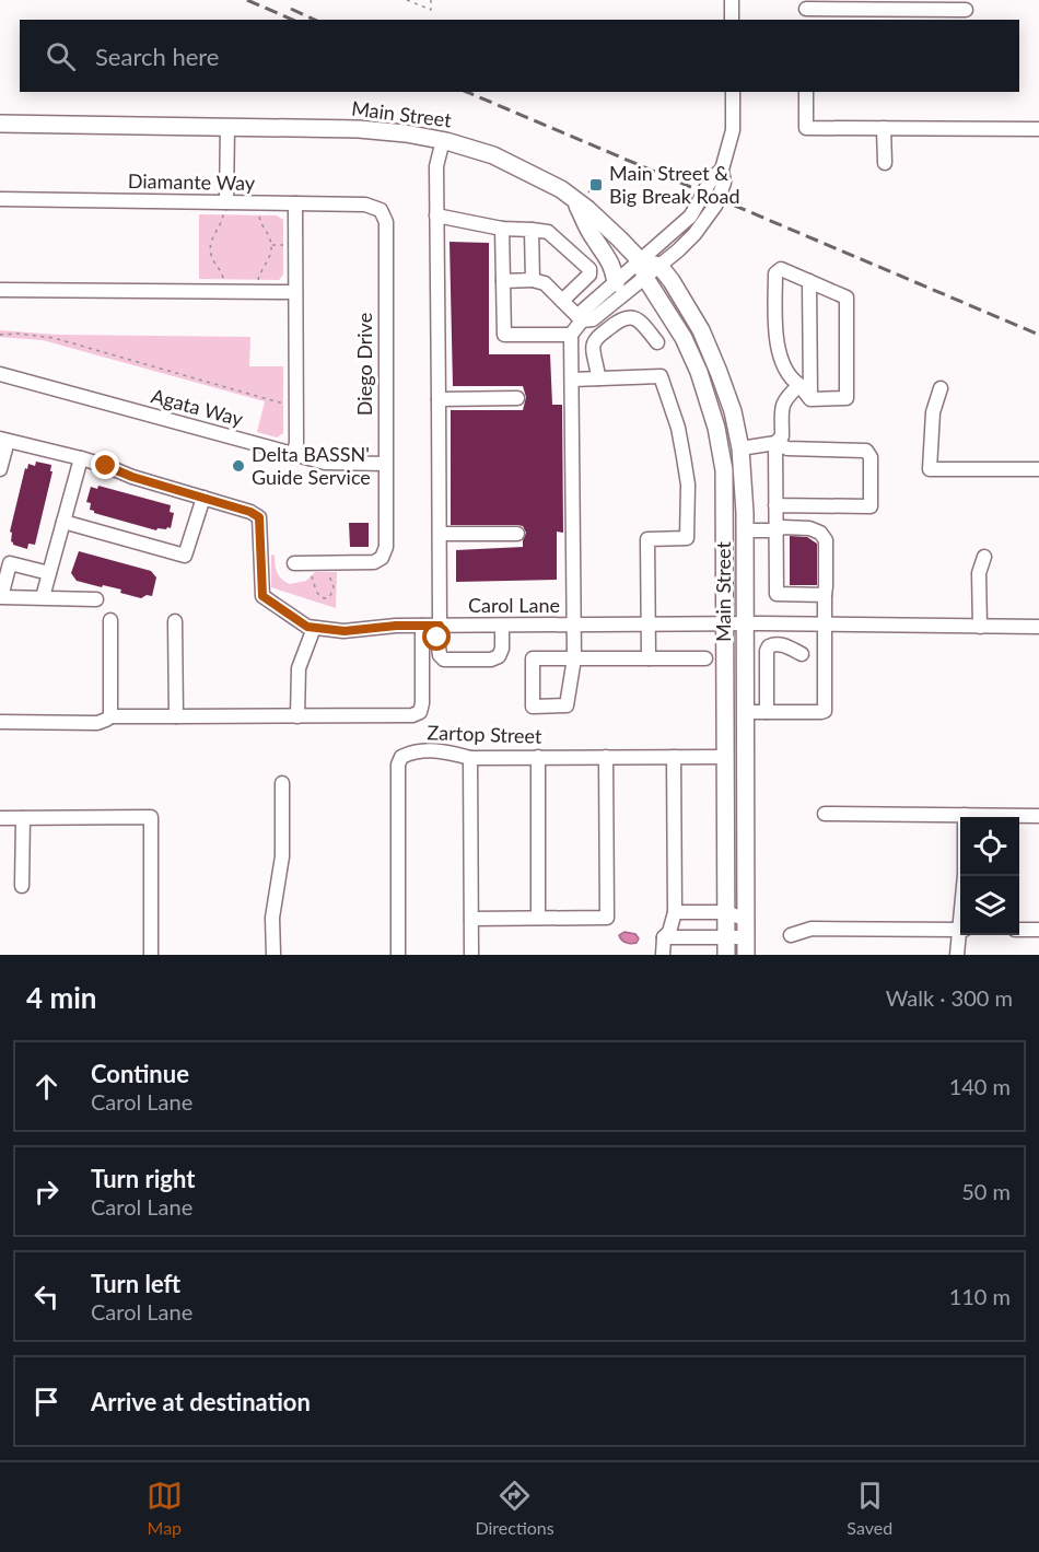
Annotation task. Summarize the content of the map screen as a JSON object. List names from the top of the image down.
{
  "streets": {
    "main road": ["Main Street"],
    "street": [
      "Diamante Way",
      "Diego Drive",
      "Agata Way",
      "Carol Lane",
      "Zartop Street"
    ]
  },
  "crossings": [
    ["Main Street", "Carol Lane"],
    ["Main Street", "Zartop Street"],
    ["Diamante Way", "Diego Drive"],
    ["Diego Drive", "Agata Way"]
  ],
  "places": {
    "transit": ["Main Street & Big Break Road"],
    "other": ["Delta BASSN' Guide Service"]
  },
  "page": {
    "search": "Search here",
    "heading": ["4 min", "Walk · 300 m"],
    "list": [
      ["Continue", "Carol Lane", "140 m"],
      ["Turn right", "Carol Lane", "50 m"],
      ["Turn left", "Carol Lane", "110 m"],
      "Arrive at destination"
    ],
    "nav": ["Map", "Directions", "Saved"]
  }
}
